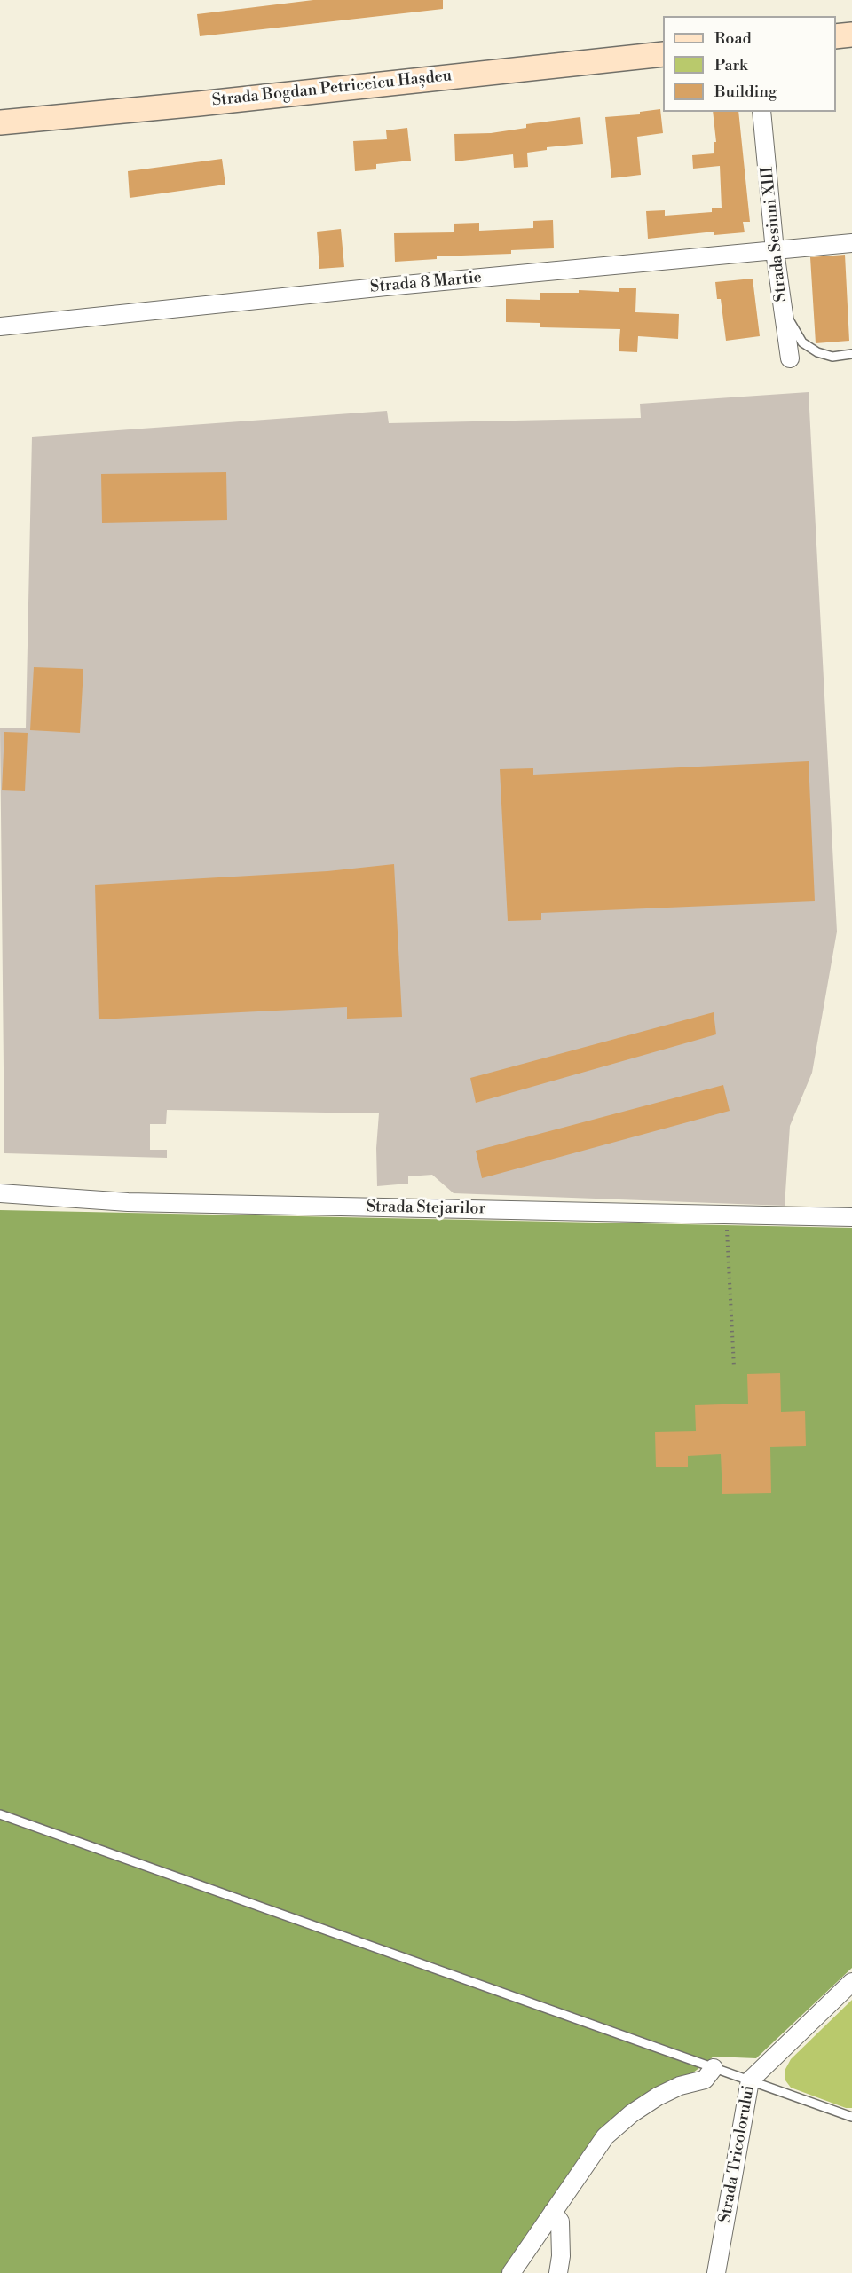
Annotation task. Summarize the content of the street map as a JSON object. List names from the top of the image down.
{
  "streets": {
    "main road": ["Strada Bogdan Petriceicu Hașdeu"],
    "street": [
      "Strada Sesiuni XIII",
      "Strada 8 Martie",
      "Strada Stejarilor",
      "Strada Tricolorului"
    ]
  },
  "crossings": [
    ["Strada Sesiuni XIII", "Strada 8 Martie"]
  ],
  "legend": ["Road", "Park", "Building"]
}
